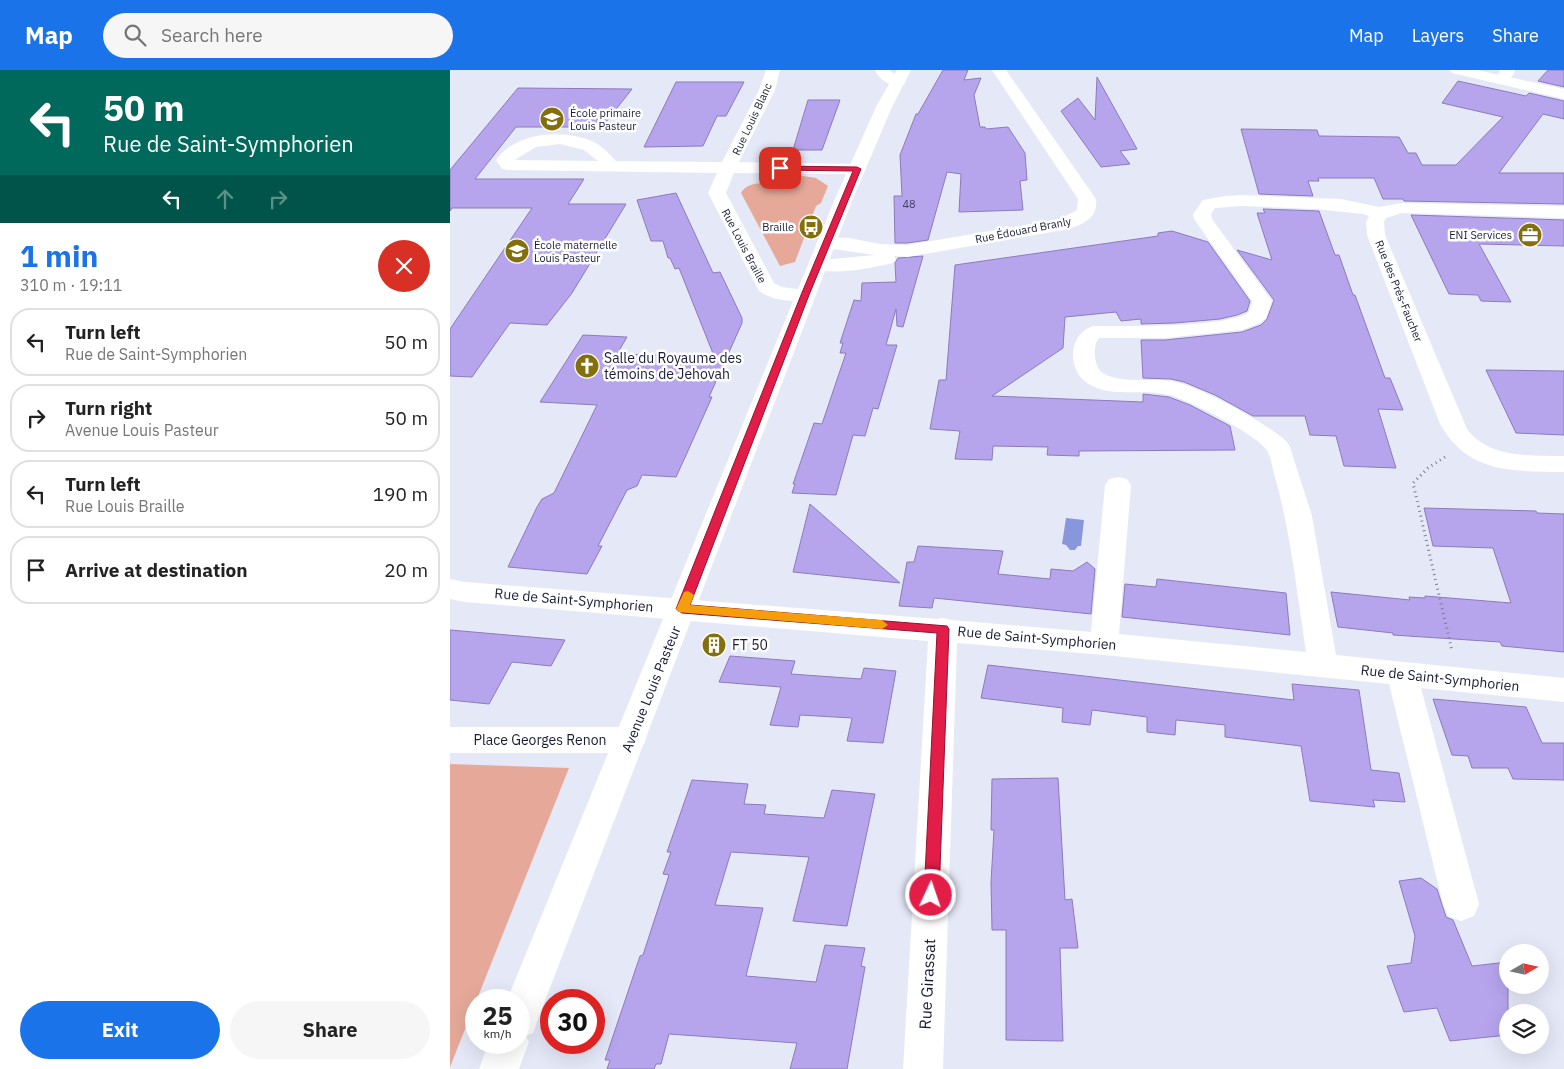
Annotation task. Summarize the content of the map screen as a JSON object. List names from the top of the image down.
{
  "streets": {
    "street": [
      "Rue Louis Blanc",
      "Rue Édouard Branly",
      "Rue Louis Braille",
      "Rue des Près-Faucher",
      "Rue de Saint-Symphorien",
      "Avenue Louis Pasteur",
      "Place Georges Renon",
      "Rue Girassat"
    ]
  },
  "crossings": [
    ["Rue Louis Blanc", "Rue Louis Braille"],
    ["Rue Édouard Branly", "Avenue Louis Pasteur"],
    ["Rue Louis Braille", "Avenue Louis Pasteur"],
    ["Rue de Saint-Symphorien", "Avenue Louis Pasteur"],
    ["Rue de Saint-Symphorien", "Rue Girassat"],
    ["Avenue Louis Pasteur", "Place Georges Renon"]
  ],
  "places": {
    "school or university": ["École primaire Louis Pasteur", "École maternelle Louis Pasteur"],
    "bus stop": ["Braille"],
    "office": ["ENI Services"],
    "church": ["Salle du Royaume des témoins de Jehovah"],
    "building": ["FT 50"]
  },
  "house_numbers": ["48"],
  "north": "right",
  "page": {
    "header": "Map",
    "search": "Search here",
    "nav": ["Map", "Layers", "Share"],
    "turn": ["50 m", "Rue de Saint-Symphorien"],
    "heading": ["1 min", "310 m · 19:11"],
    "list": [
      {
        "name": "Turn left",
        "note": "Rue de Saint-Symphorien",
        "value": "50 m"
      },
      {
        "name": "Turn right",
        "note": "Avenue Louis Pasteur",
        "value": "50 m"
      },
      {
        "name": "Turn left",
        "note": "Rue Louis Braille",
        "value": "190 m"
      },
      {
        "name": "Arrive at destination",
        "value": "20 m"
      }
    ],
    "speed": "25 km/h",
    "limit": "30",
    "buttons": ["Exit", "Share"]
  }
}
